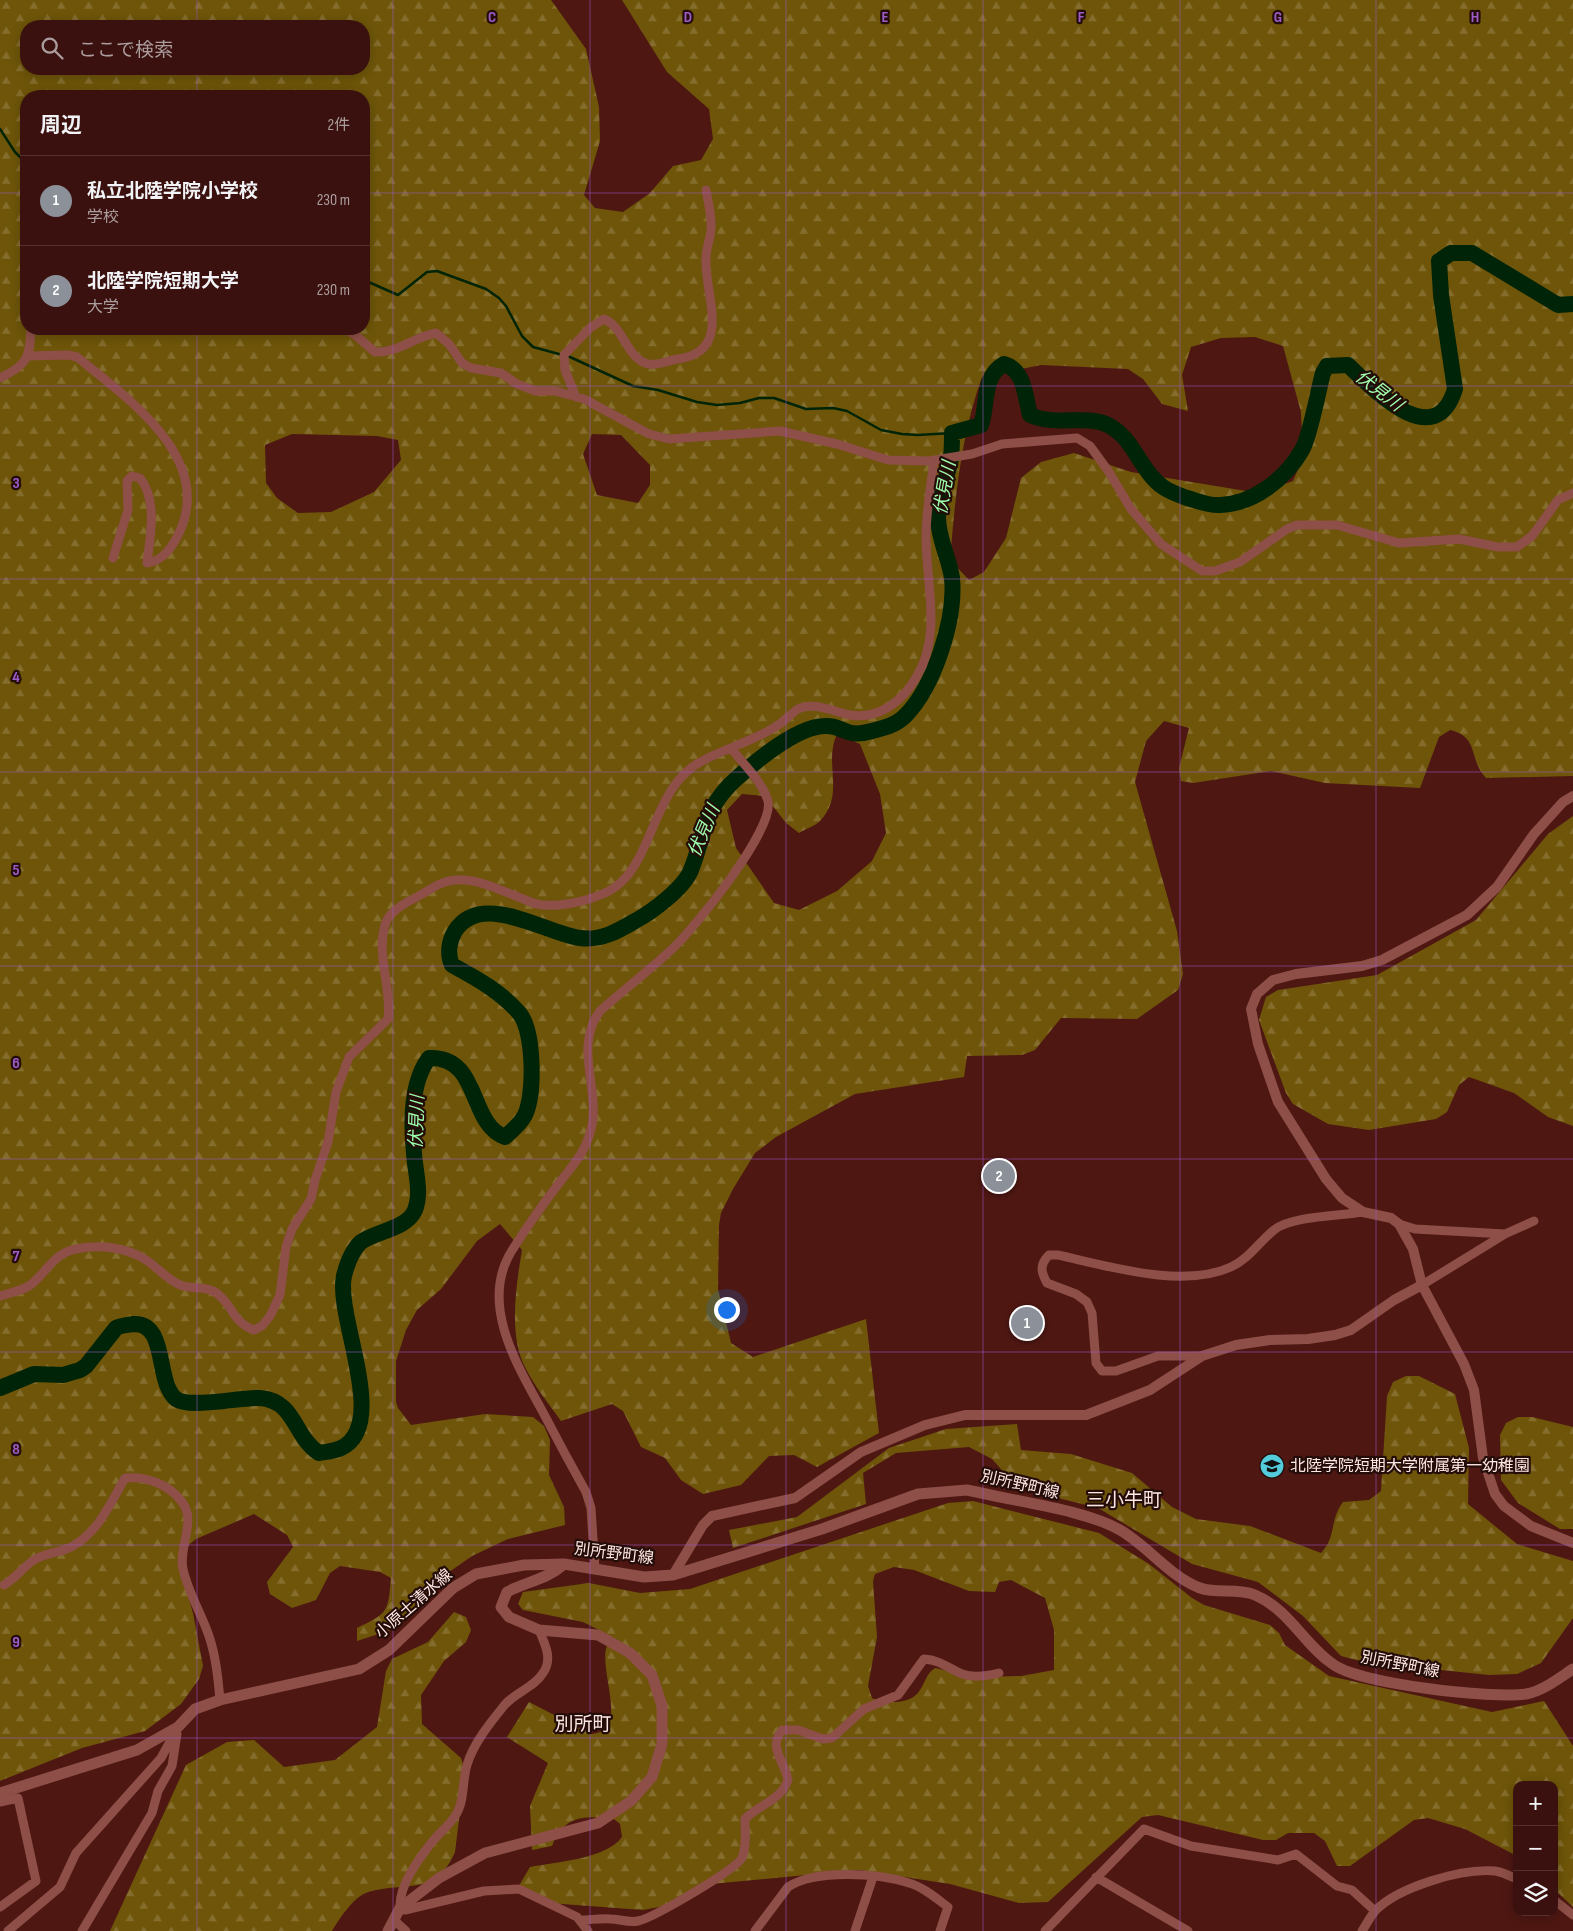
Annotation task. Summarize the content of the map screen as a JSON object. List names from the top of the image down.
{
  "streets": {
    "main road": ["別所野町線", "小原土清水線"]
  },
  "crossings": [
    ["別所野町線", "小原土清水線"]
  ],
  "districts": ["三小牛町", "別所町"],
  "water": ["伏見川"],
  "places": {
    "school or university": ["北陸学院短期大学附属第一幼稚園"]
  },
  "page": {
    "search": "ここで検索",
    "heading": ["周辺", "2件"],
    "list": [
      {
        "mark": "1",
        "name": "私立北陸学院小学校",
        "note": "学校",
        "value": "230 m"
      },
      {
        "mark": "2",
        "name": "北陸学院短期大学",
        "note": "大学",
        "value": "230 m"
      }
    ],
    "pins": ["2", "1"],
    "map_buttons": ["+", "−"]
  },
  "grid": {
    "columns": [
      "C",
      "D",
      "E",
      "F",
      "G",
      "H"
    ],
    "rows": [
      "3",
      "4",
      "5",
      "6",
      "7",
      "8",
      "9"
    ]
  }
}
